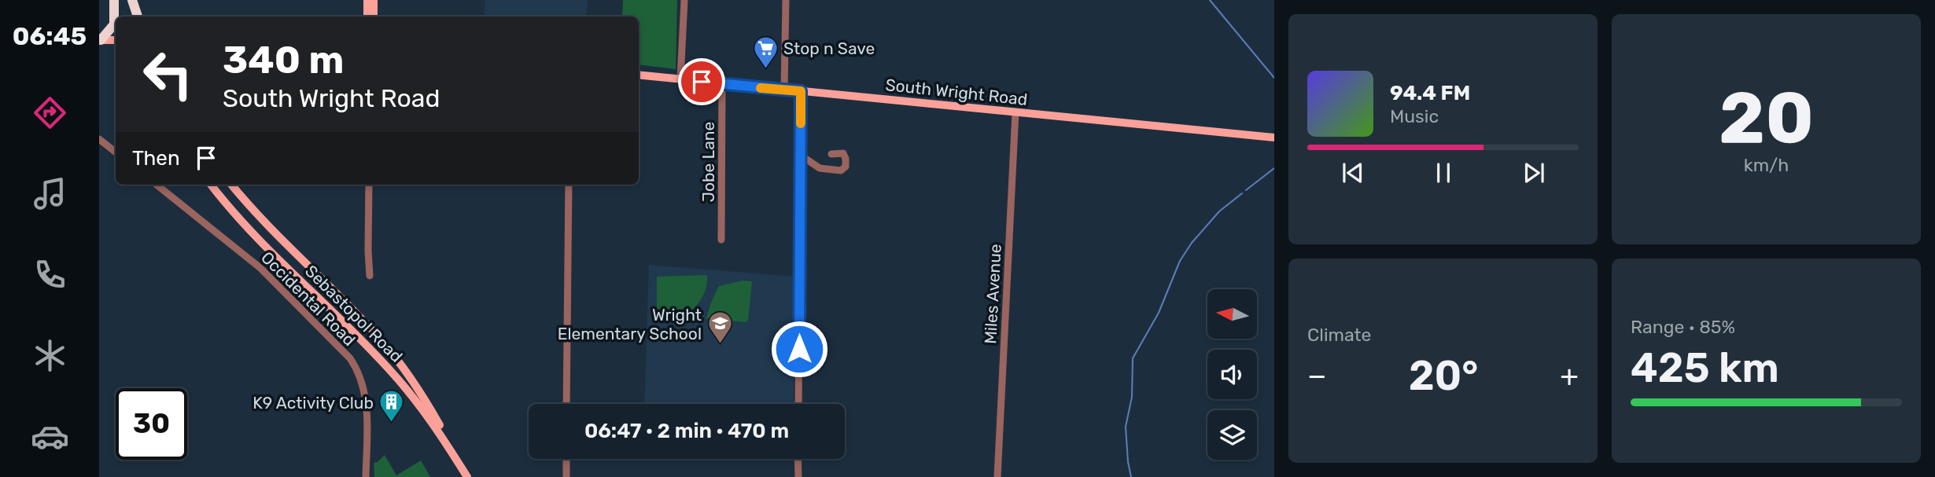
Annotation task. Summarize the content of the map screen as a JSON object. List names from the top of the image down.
{
  "streets": {
    "main road": ["South Wright Road", "Sebastopol Road"],
    "street": ["Jobe Lane", "Miles Avenue", "Occidental Road"]
  },
  "crossings": [
    ["South Wright Road", "Jobe Lane"],
    ["South Wright Road", "Miles Avenue"]
  ],
  "places": {
    "supermarket": ["Stop n Save"],
    "school or university": ["Wright Elementary School"],
    "building": ["K9 Activity Club"]
  },
  "north": "left",
  "page": {
    "tabs": "06:45",
    "tile": [
      ["20", "km/h"],
      "Climate",
      ["Range · 85%", "425 km"]
    ],
    "turn": ["340 m", "South Wright Road"],
    "song": ["94.4 FM", "Music"],
    "then": "Then",
    "heat": ["−", "20°", "+"],
    "limit": "30",
    "trip": "06:47 · 2 min · 470 m"
  }
}
